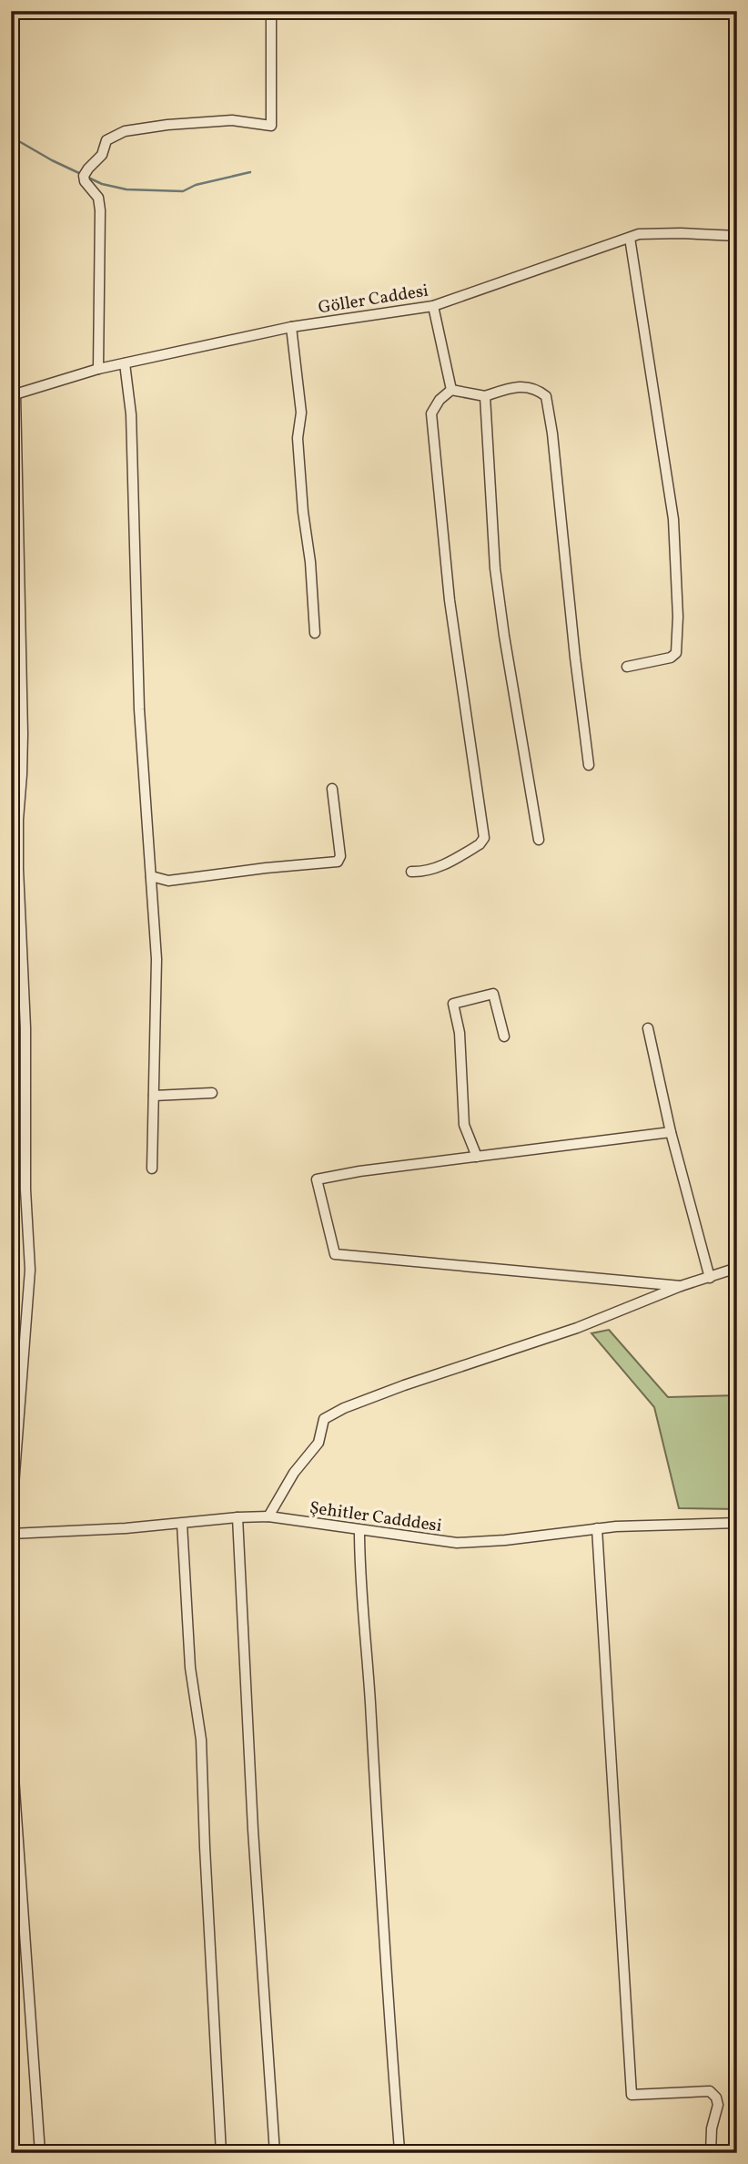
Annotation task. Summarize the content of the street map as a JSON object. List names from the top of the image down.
{
  "streets": {
    "street": ["Göller Caddesi", "Şehitler Cadddesi"]
  }
}
